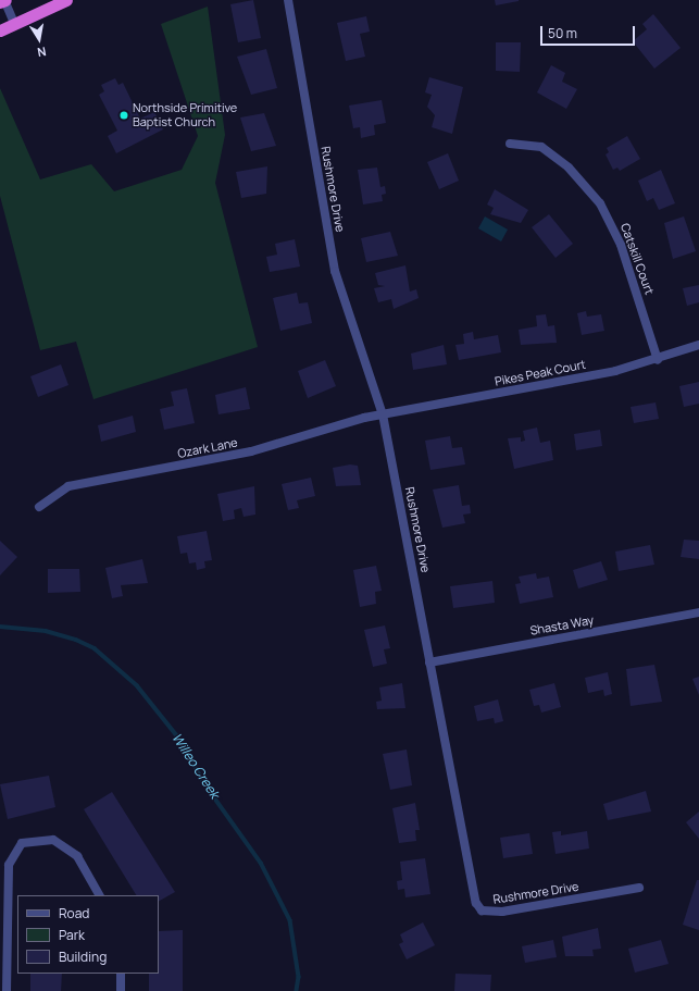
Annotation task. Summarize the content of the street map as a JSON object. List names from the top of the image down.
{
  "streets": {
    "street": [
      "Rushmore Drive",
      "Catskill Court",
      "Pikes Peak Court",
      "Ozark Lane",
      "Shasta Way"
    ]
  },
  "crossings": [
    ["Rushmore Drive", "Pikes Peak Court"],
    ["Rushmore Drive", "Ozark Lane"],
    ["Rushmore Drive", "Shasta Way"],
    ["Catskill Court", "Pikes Peak Court"],
    ["Pikes Peak Court", "Ozark Lane"]
  ],
  "water": ["Willeo Creek"],
  "places": ["Northside Primitive Baptist Church"],
  "legend": ["Road", "Park", "Building"],
  "scale_bar": "50 m",
  "north": "bottom"
}
